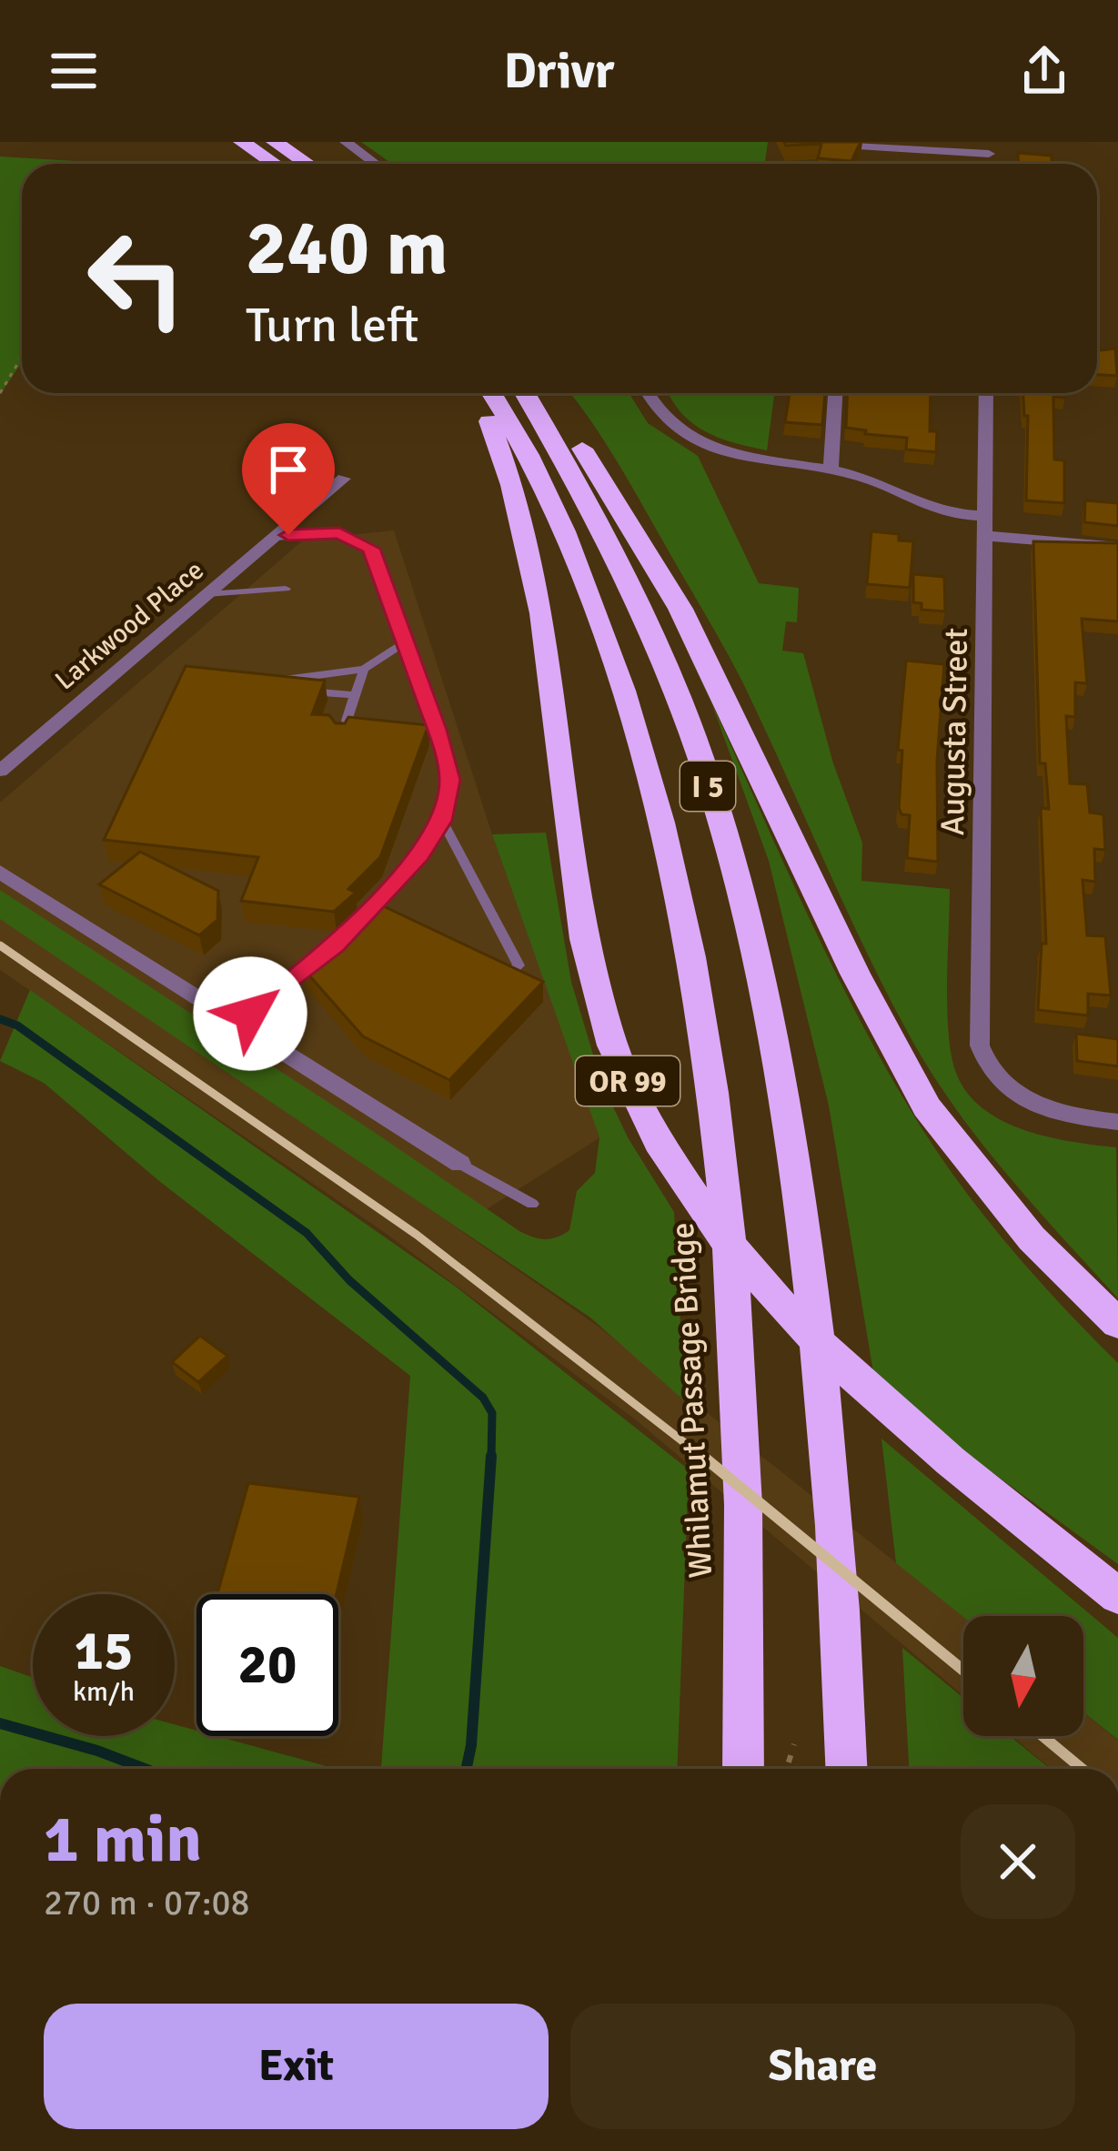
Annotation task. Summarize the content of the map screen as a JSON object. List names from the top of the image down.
{
  "streets": {
    "highway": ["I 5", "OR 99", "Whilamut Passage Bridge"],
    "street": ["Larkwood Place", "Augusta Street"]
  },
  "north": "bottom",
  "page": {
    "header": "Drivr",
    "turn": ["240 m", "Turn left"],
    "speed": "15 km/h",
    "limit": "20",
    "heading": ["1 min", "270 m · 07:08"],
    "buttons": ["Exit", "Share"]
  }
}
